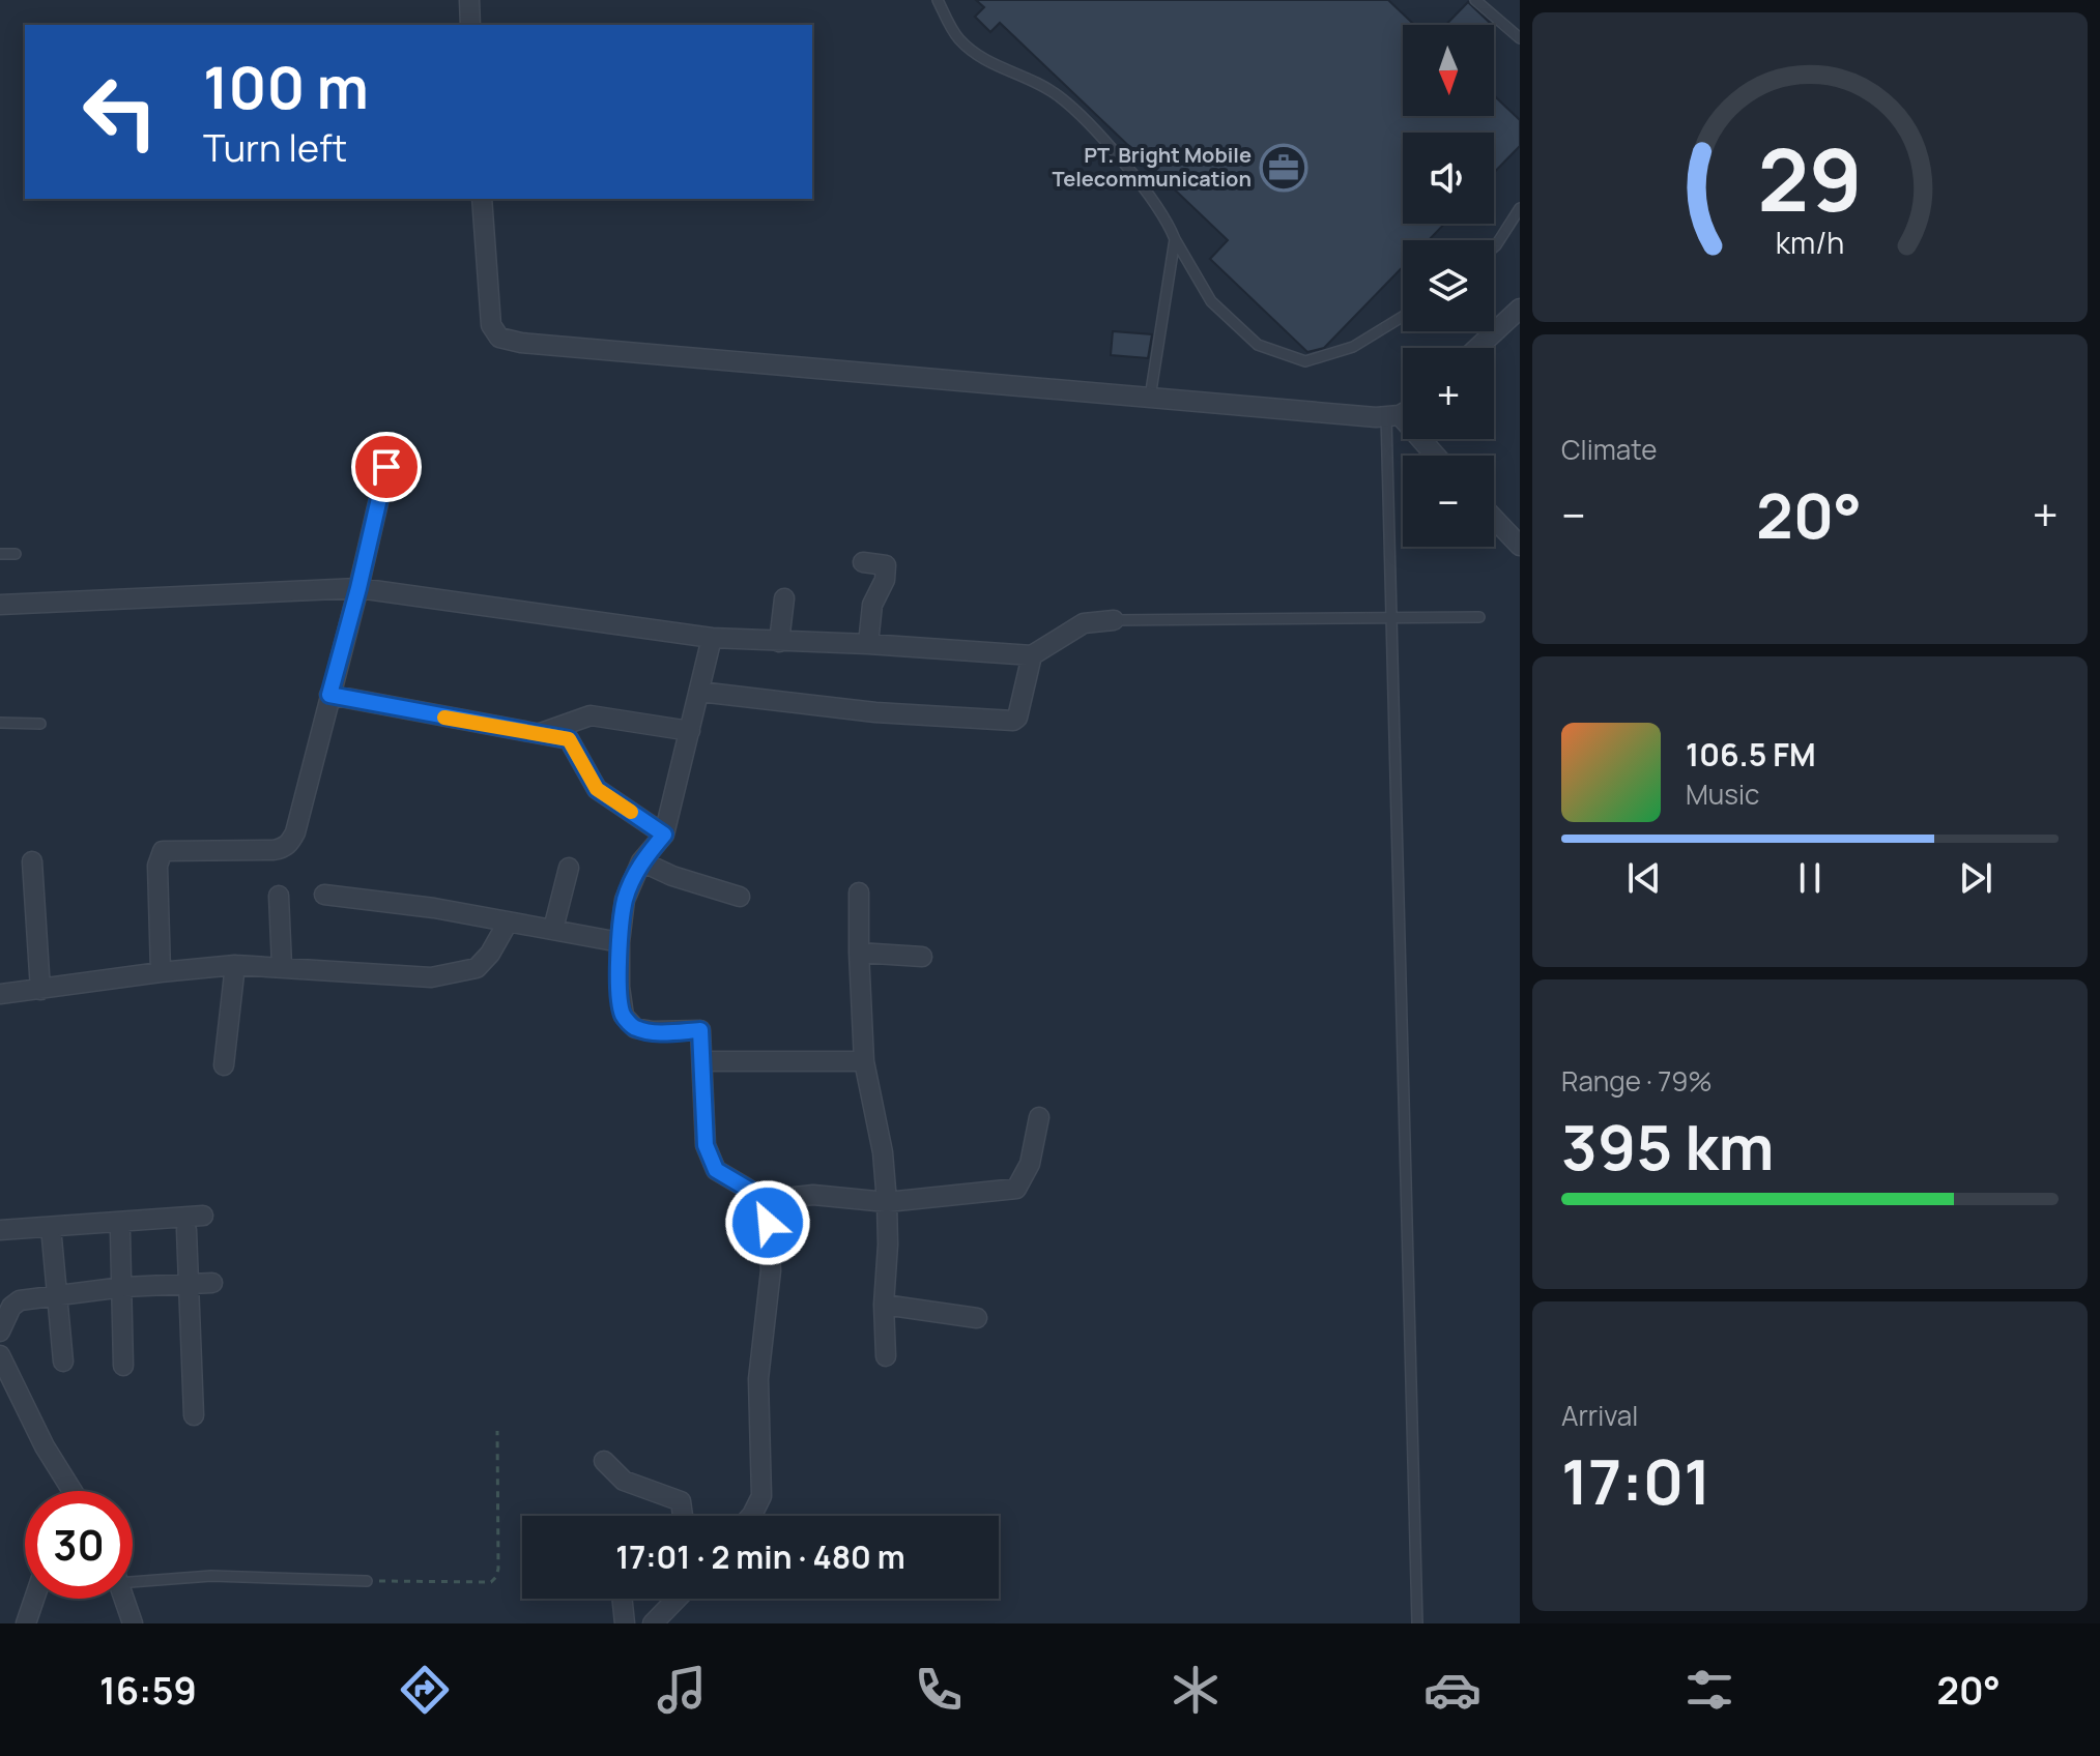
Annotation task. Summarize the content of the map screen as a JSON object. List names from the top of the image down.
{
  "places": {
    "office": ["PT. Bright Mobile Telecommunication"]
  },
  "north": "bottom",
  "page": {
    "map_buttons": ["+", "−"],
    "turn": ["100 m", "Turn left"],
    "tile": [
      "Climate",
      ["Range · 79%", "395 km"],
      ["Arrival", "17:01"]
    ],
    "heat": ["−", "20°", "+"],
    "song": ["106.5 FM", "Music"],
    "limit": "30",
    "trip": "17:01 · 2 min · 480 m",
    "tabs": ["16:59", "20°"],
    "gauge": ["29", "km/h"]
  }
}
